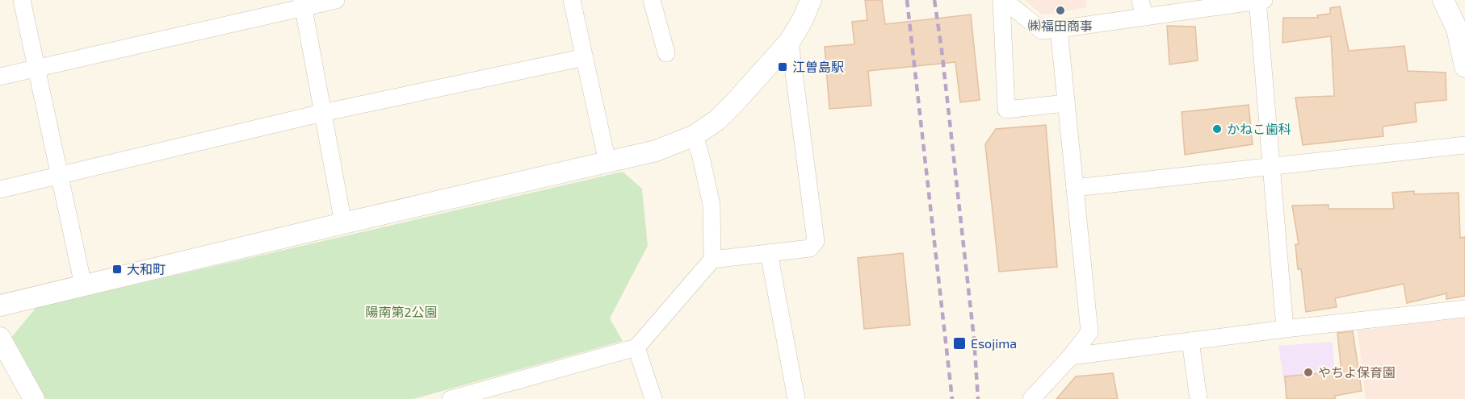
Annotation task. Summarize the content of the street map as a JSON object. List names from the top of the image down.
{
  "parks": ["陽南第2公園"],
  "places": {
    "other": ["㈱福田商事", "かねこ歯科", "やちよ保育園"],
    "transit": ["江曽島駅", "大和町", "Esojima"]
  }
}
